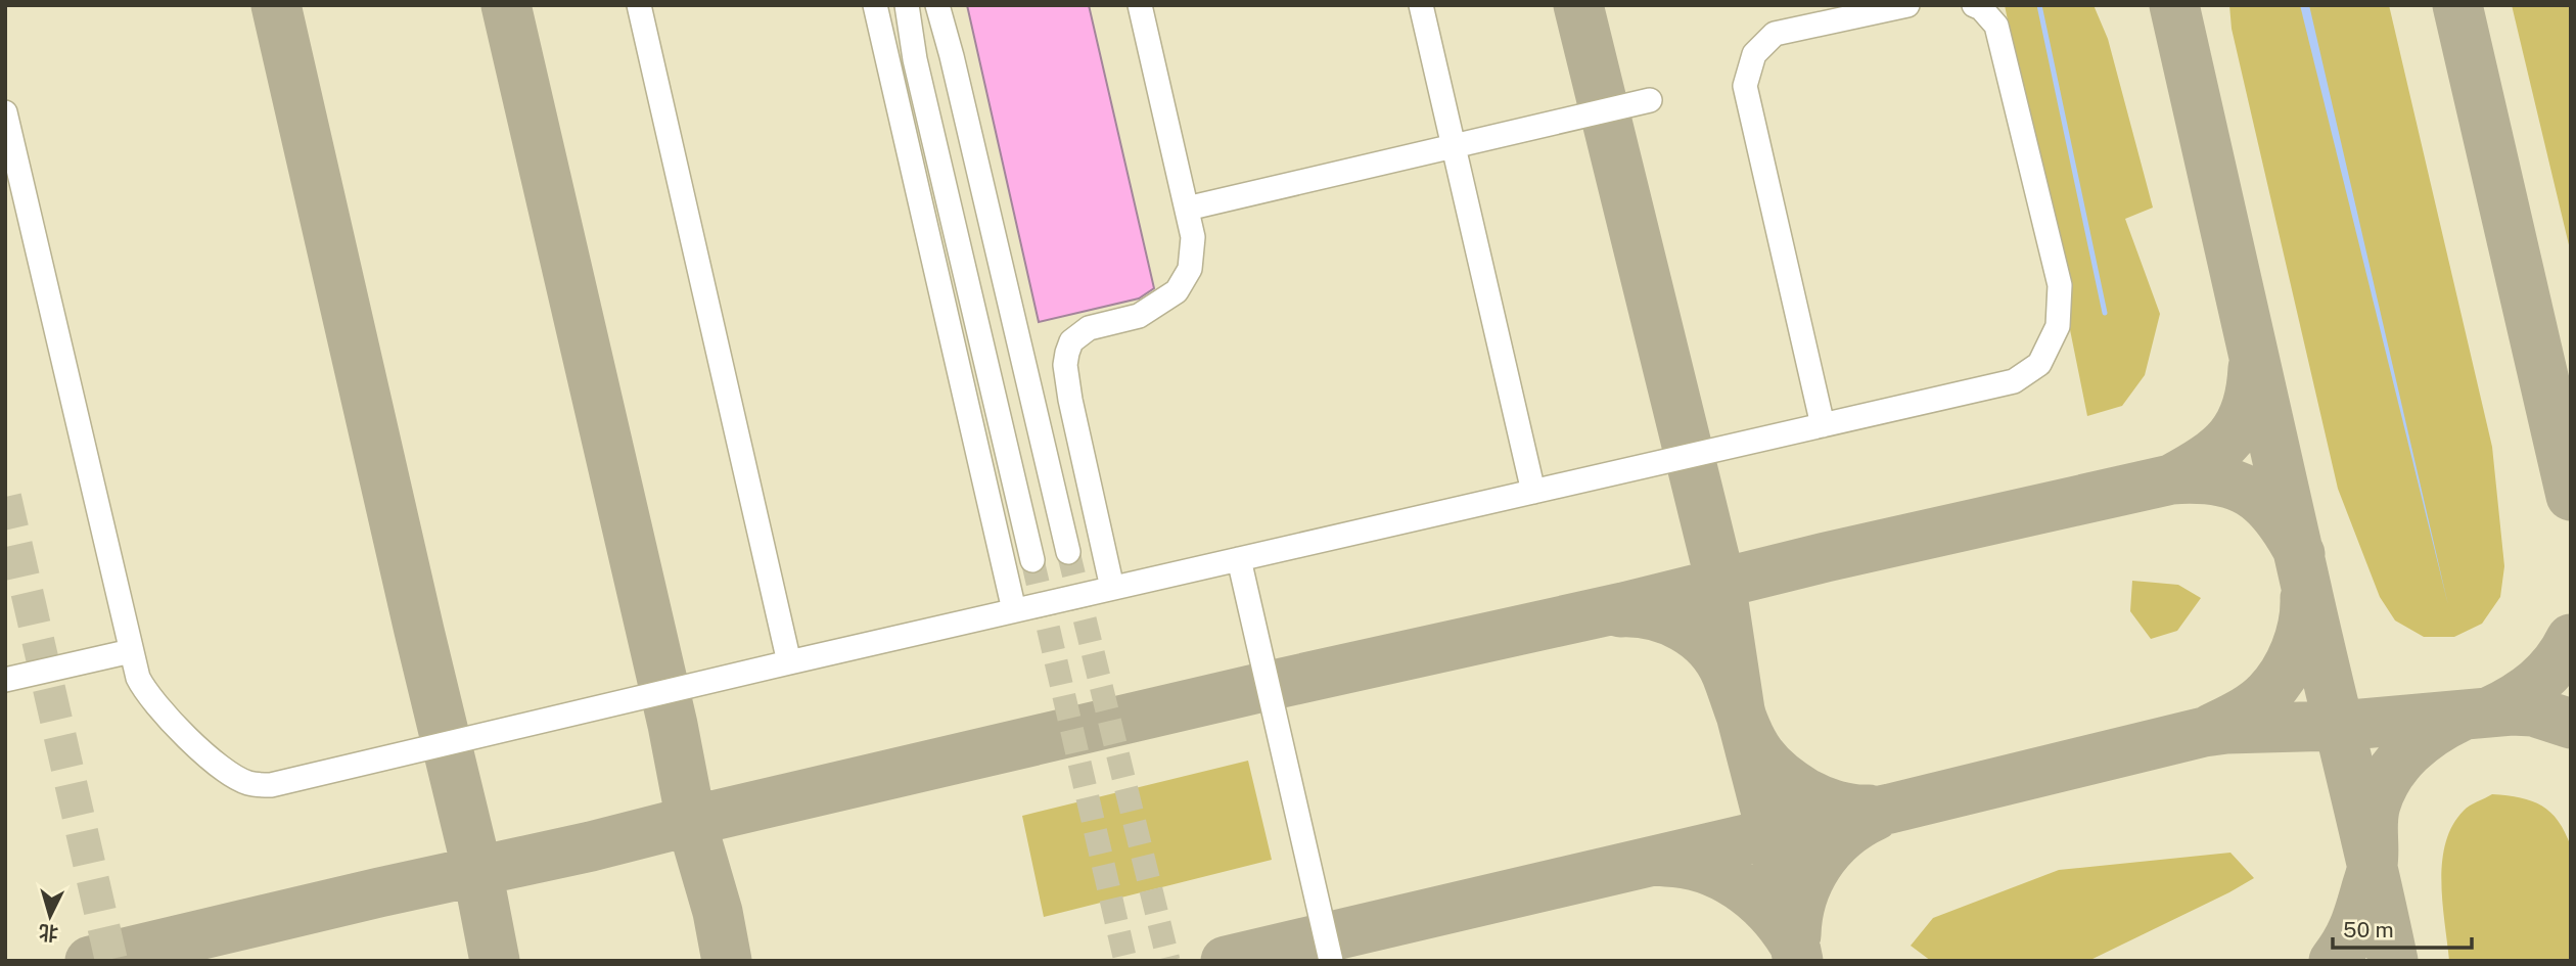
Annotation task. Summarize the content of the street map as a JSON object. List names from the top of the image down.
{
  "scale_bar": "50 m",
  "north": "bottom"
}
